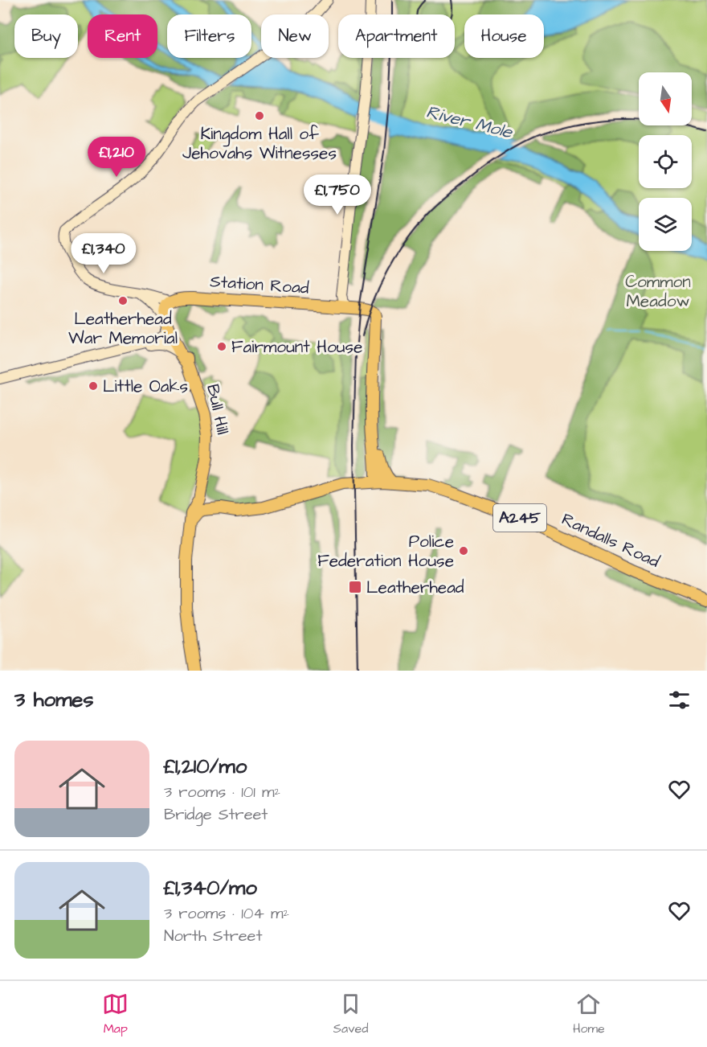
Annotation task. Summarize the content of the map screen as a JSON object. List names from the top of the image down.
{
  "streets": {
    "main road": [
      "Station Road",
      "Bull Hill",
      "A245",
      "Randalls Road"
    ]
  },
  "crossings": [
    ["Station Road", "Bull Hill"],
    ["Bull Hill", "Randalls Road"]
  ],
  "water": ["River Mole"],
  "parks": ["Common Meadow"],
  "places": {
    "other": [
      "Kingdom Hall of Jehovahs Witnesses",
      "Leatherhead War Memorial",
      "Fairmount House",
      "Little Oaks",
      "Police Federation House"
    ],
    "transit": ["Leatherhead"]
  },
  "north": "bottom",
  "page": {
    "chip": [
      "Buy",
      "Rent",
      "Filters",
      "New",
      "Apartment",
      "House"
    ],
    "price": ["£1,210", "£1,750", "£1,340"],
    "heading": "3 homes",
    "list": [
      {
        "name": "£1,210/mo",
        "note": "3 rooms · 101 m² · Bridge Street"
      },
      {
        "name": "£1,340/mo",
        "note": "3 rooms · 104 m² · North Street"
      }
    ],
    "tabs": ["Map", "Saved", "Home"]
  }
}
